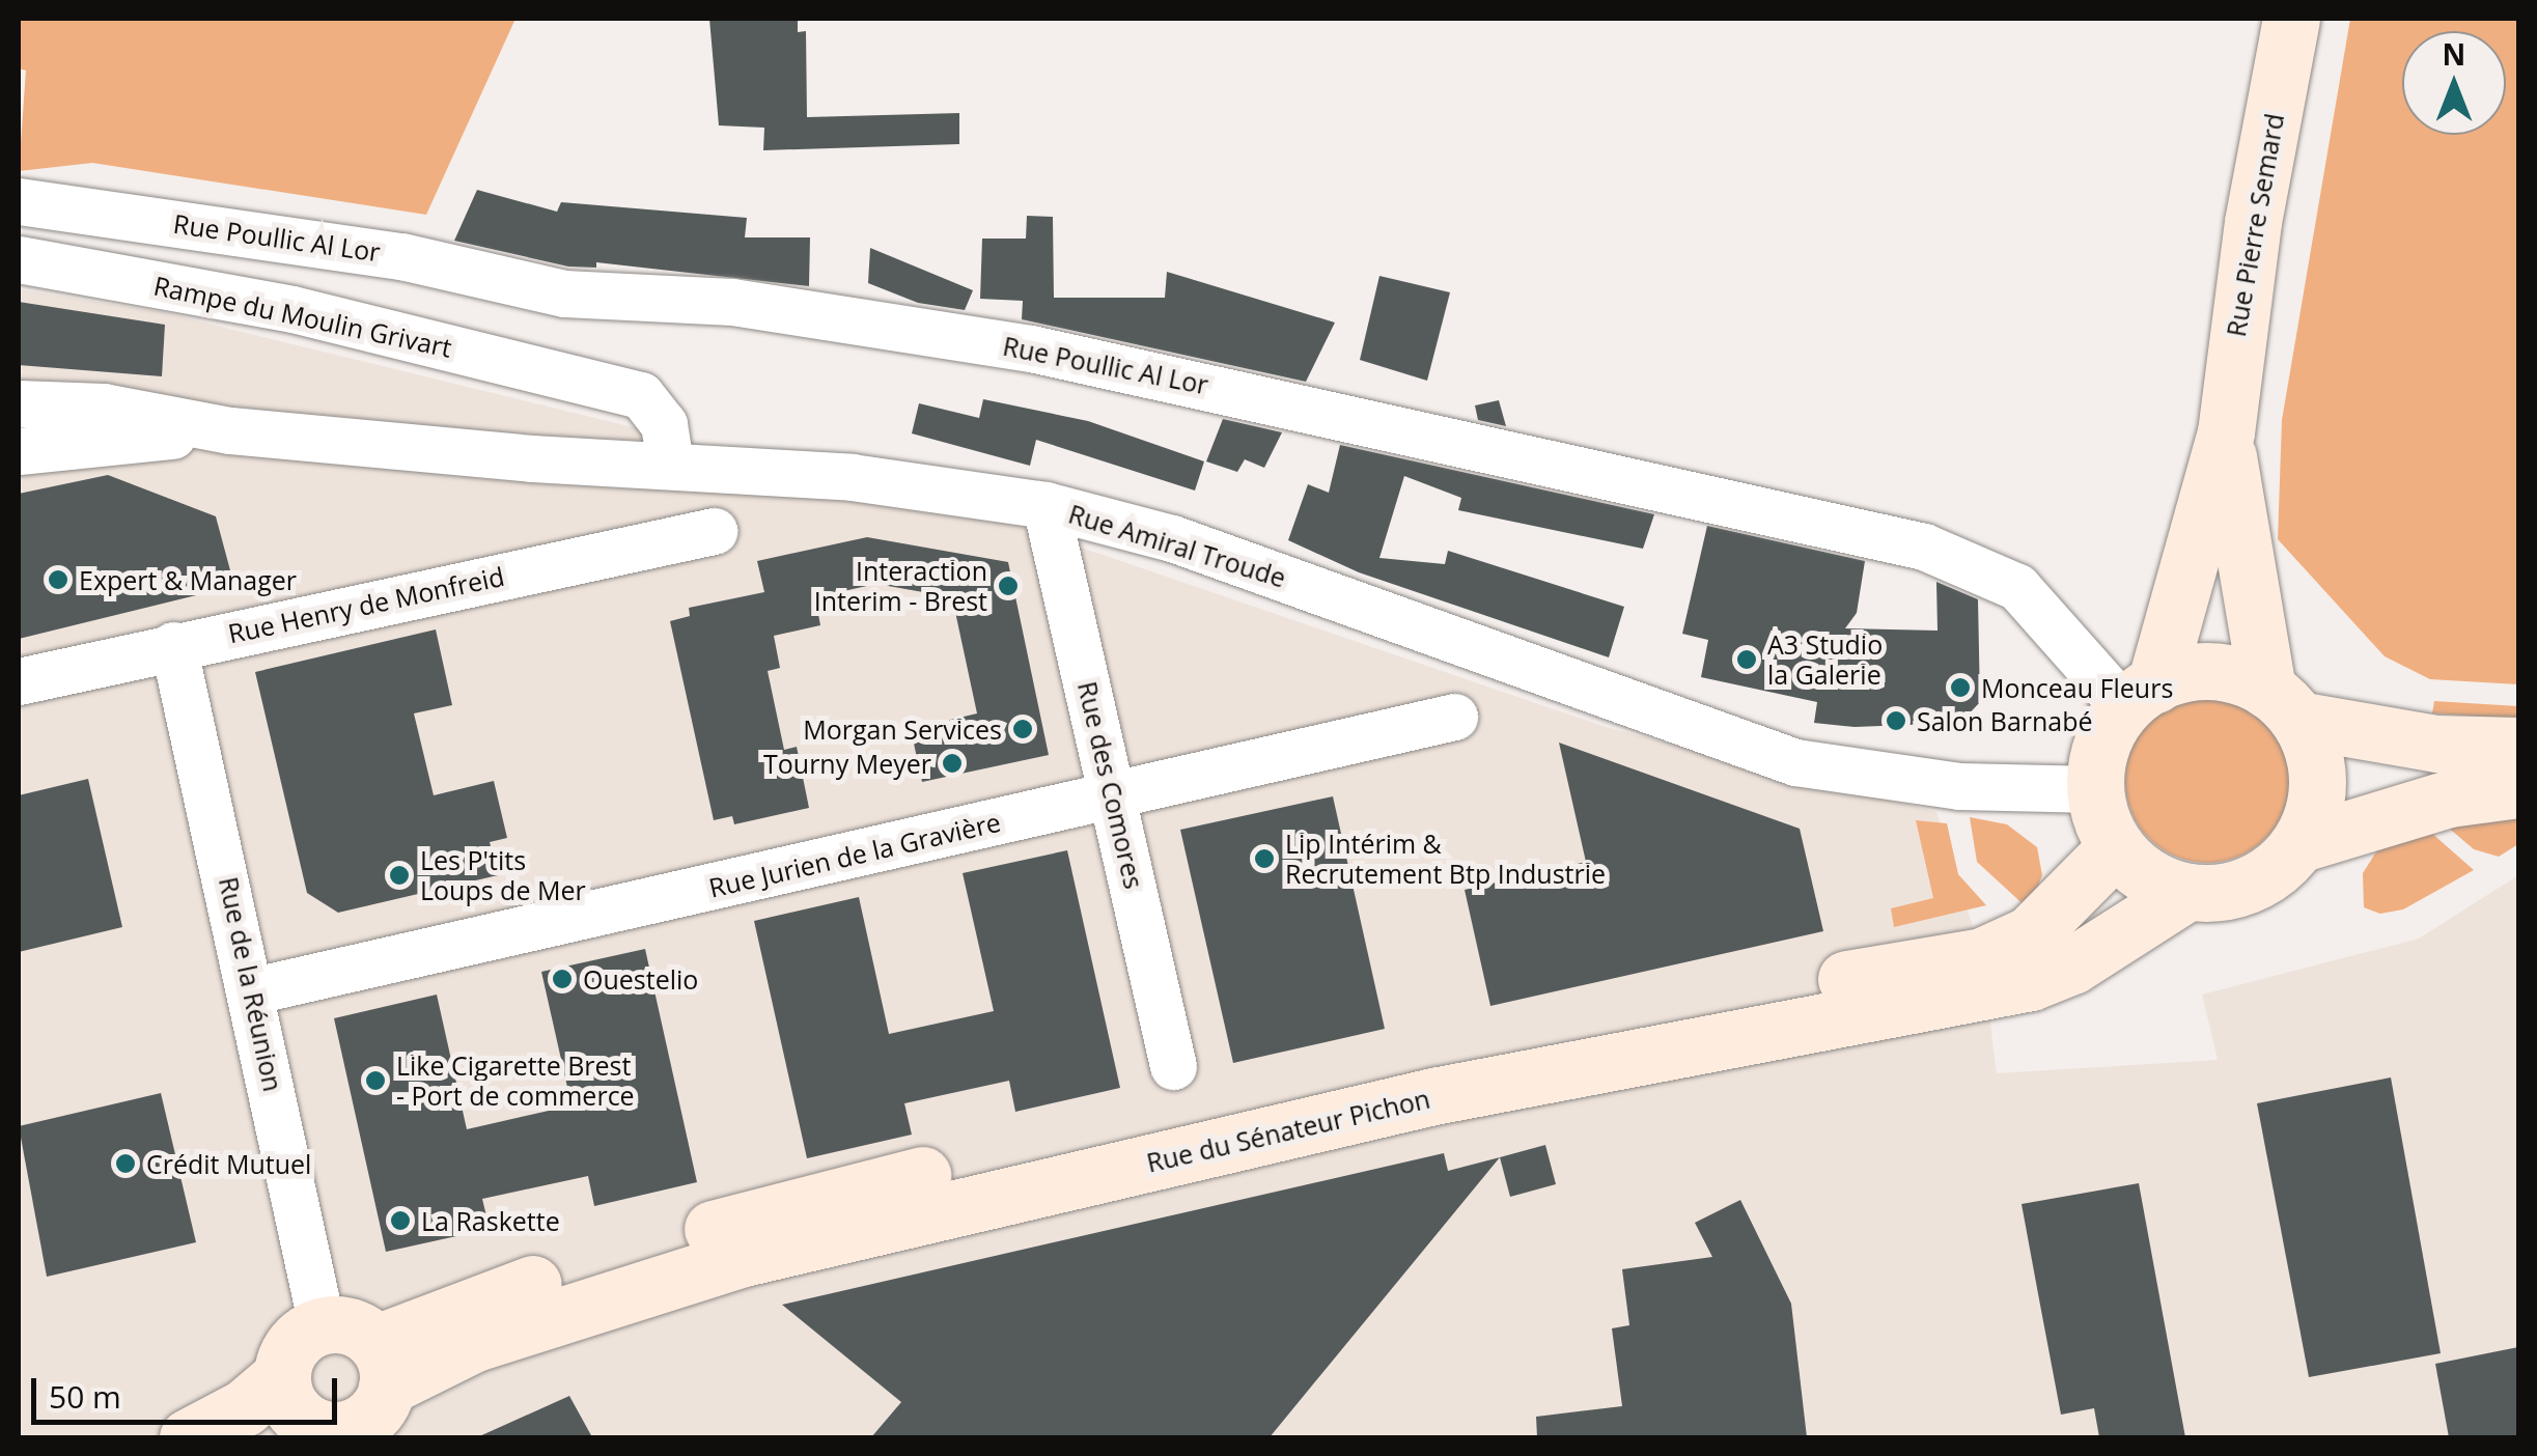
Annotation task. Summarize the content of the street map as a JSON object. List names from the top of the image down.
{
  "streets": {
    "main road": ["Rue Pierre Semard", "Rue du Sénateur Pichon"],
    "street": [
      "Rue Poullic Al Lor",
      "Rampe du Moulin Grivart",
      "Rue Amiral Troude",
      "Rue Henry de Monfreid",
      "Rue des Comores",
      "Rue Jurien de la Gravière",
      "Rue de la Réunion"
    ]
  },
  "crossings": [
    ["Rue Pierre Semard", "Rue Poullic Al Lor"],
    ["Rue Pierre Semard", "Rue Amiral Troude"],
    ["Rue Pierre Semard", "Rue du Sénateur Pichon"],
    ["Rue Poullic Al Lor", "Rue Amiral Troude"],
    ["Rue Poullic Al Lor", "Rue du Sénateur Pichon"],
    ["Rampe du Moulin Grivart", "Rue Amiral Troude"],
    ["Rue Amiral Troude", "Rue des Comores"],
    ["Rue Amiral Troude", "Rue du Sénateur Pichon"],
    ["Rue Henry de Monfreid", "Rue de la Réunion"],
    ["Rue des Comores", "Rue Jurien de la Gravière"],
    ["Rue Jurien de la Gravière", "Rue de la Réunion"]
  ],
  "places": [
    "Expert & Manager",
    "Interaction Interim - Brest",
    "A3 Studio la Galerie",
    "Monceau Fleurs",
    "Salon Barnabé",
    "Morgan Services",
    "Tourny Meyer",
    "Lip Intérim & Recrutement Btp Industrie",
    "Les P'tits Loups de Mer",
    "Ouestelio",
    "Like Cigarette Brest - Port de commerce",
    "Crédit Mutuel",
    "La Raskette"
  ],
  "scale_bar": "50 m",
  "north": "top"
}
